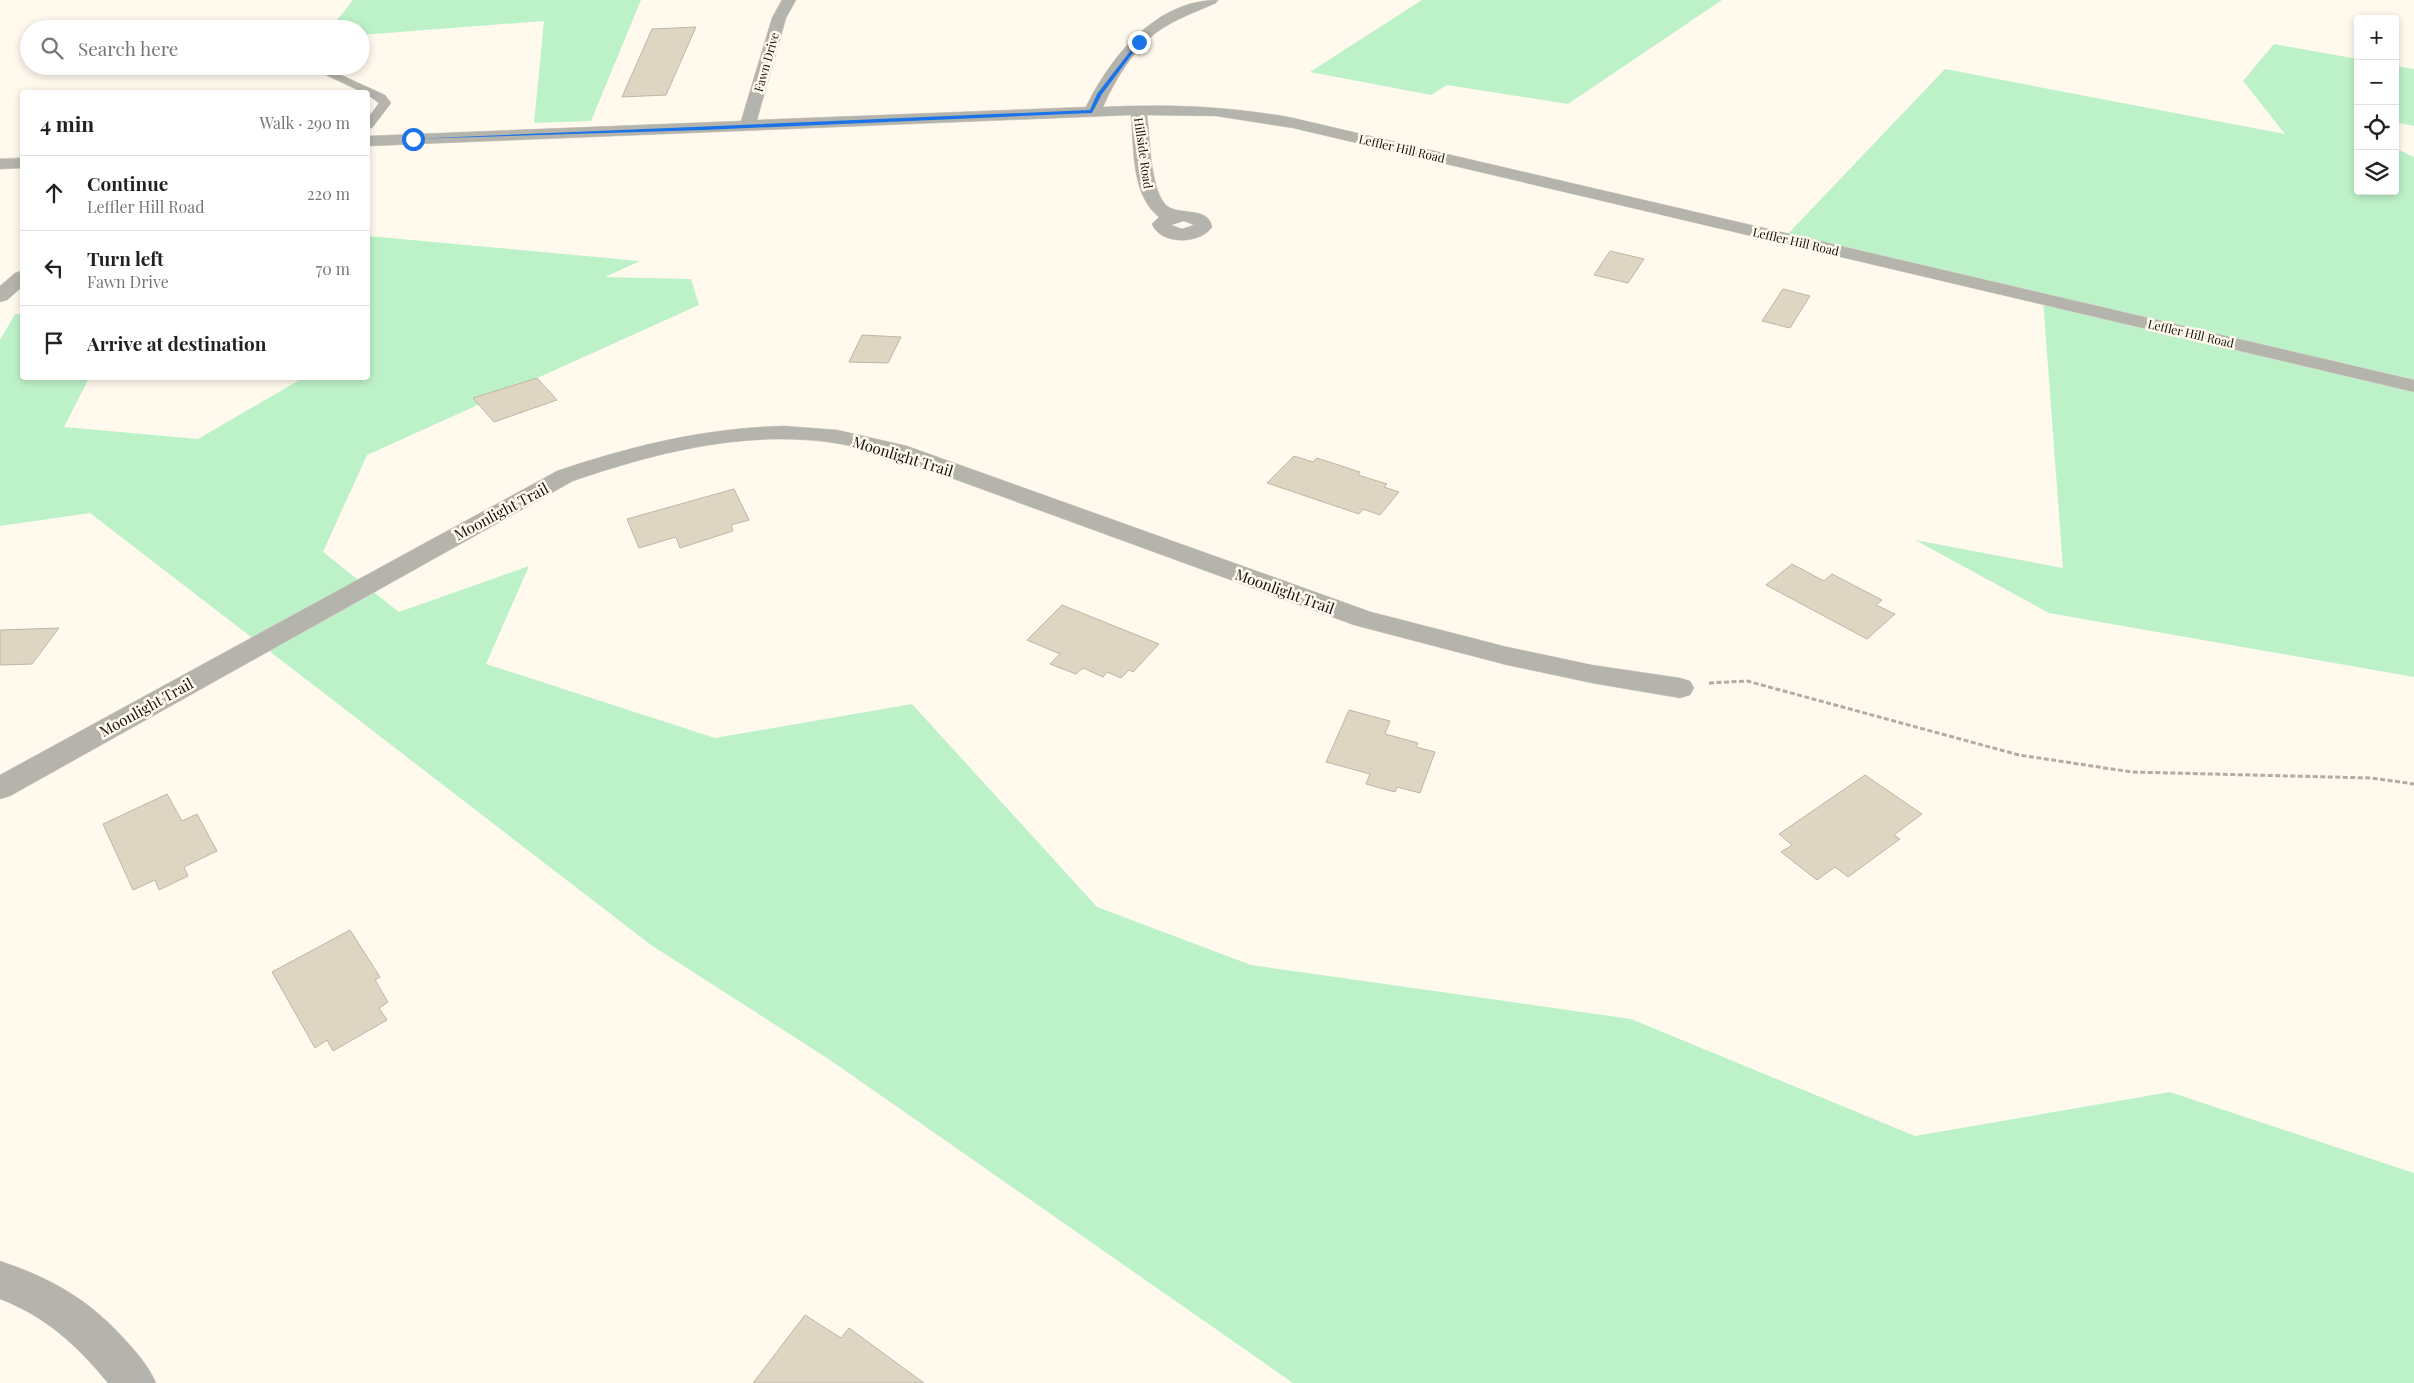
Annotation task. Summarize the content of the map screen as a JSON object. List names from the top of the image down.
{
  "streets": {
    "street": [
      "Fawn Drive",
      "Leffler Hill Road",
      "Hillside Road",
      "Moonlight Trail"
    ]
  },
  "crossings": [
    ["Fawn Drive", "Leffler Hill Road"],
    ["Leffler Hill Road", "Hillside Road"]
  ],
  "page": {
    "map_buttons": ["+", "−"],
    "search": "Search here",
    "heading": ["4 min", "Walk · 290 m"],
    "list": [
      ["Continue", "Leffler Hill Road", "220 m"],
      ["Turn left", "Fawn Drive", "70 m"],
      "Arrive at destination"
    ]
  }
}
